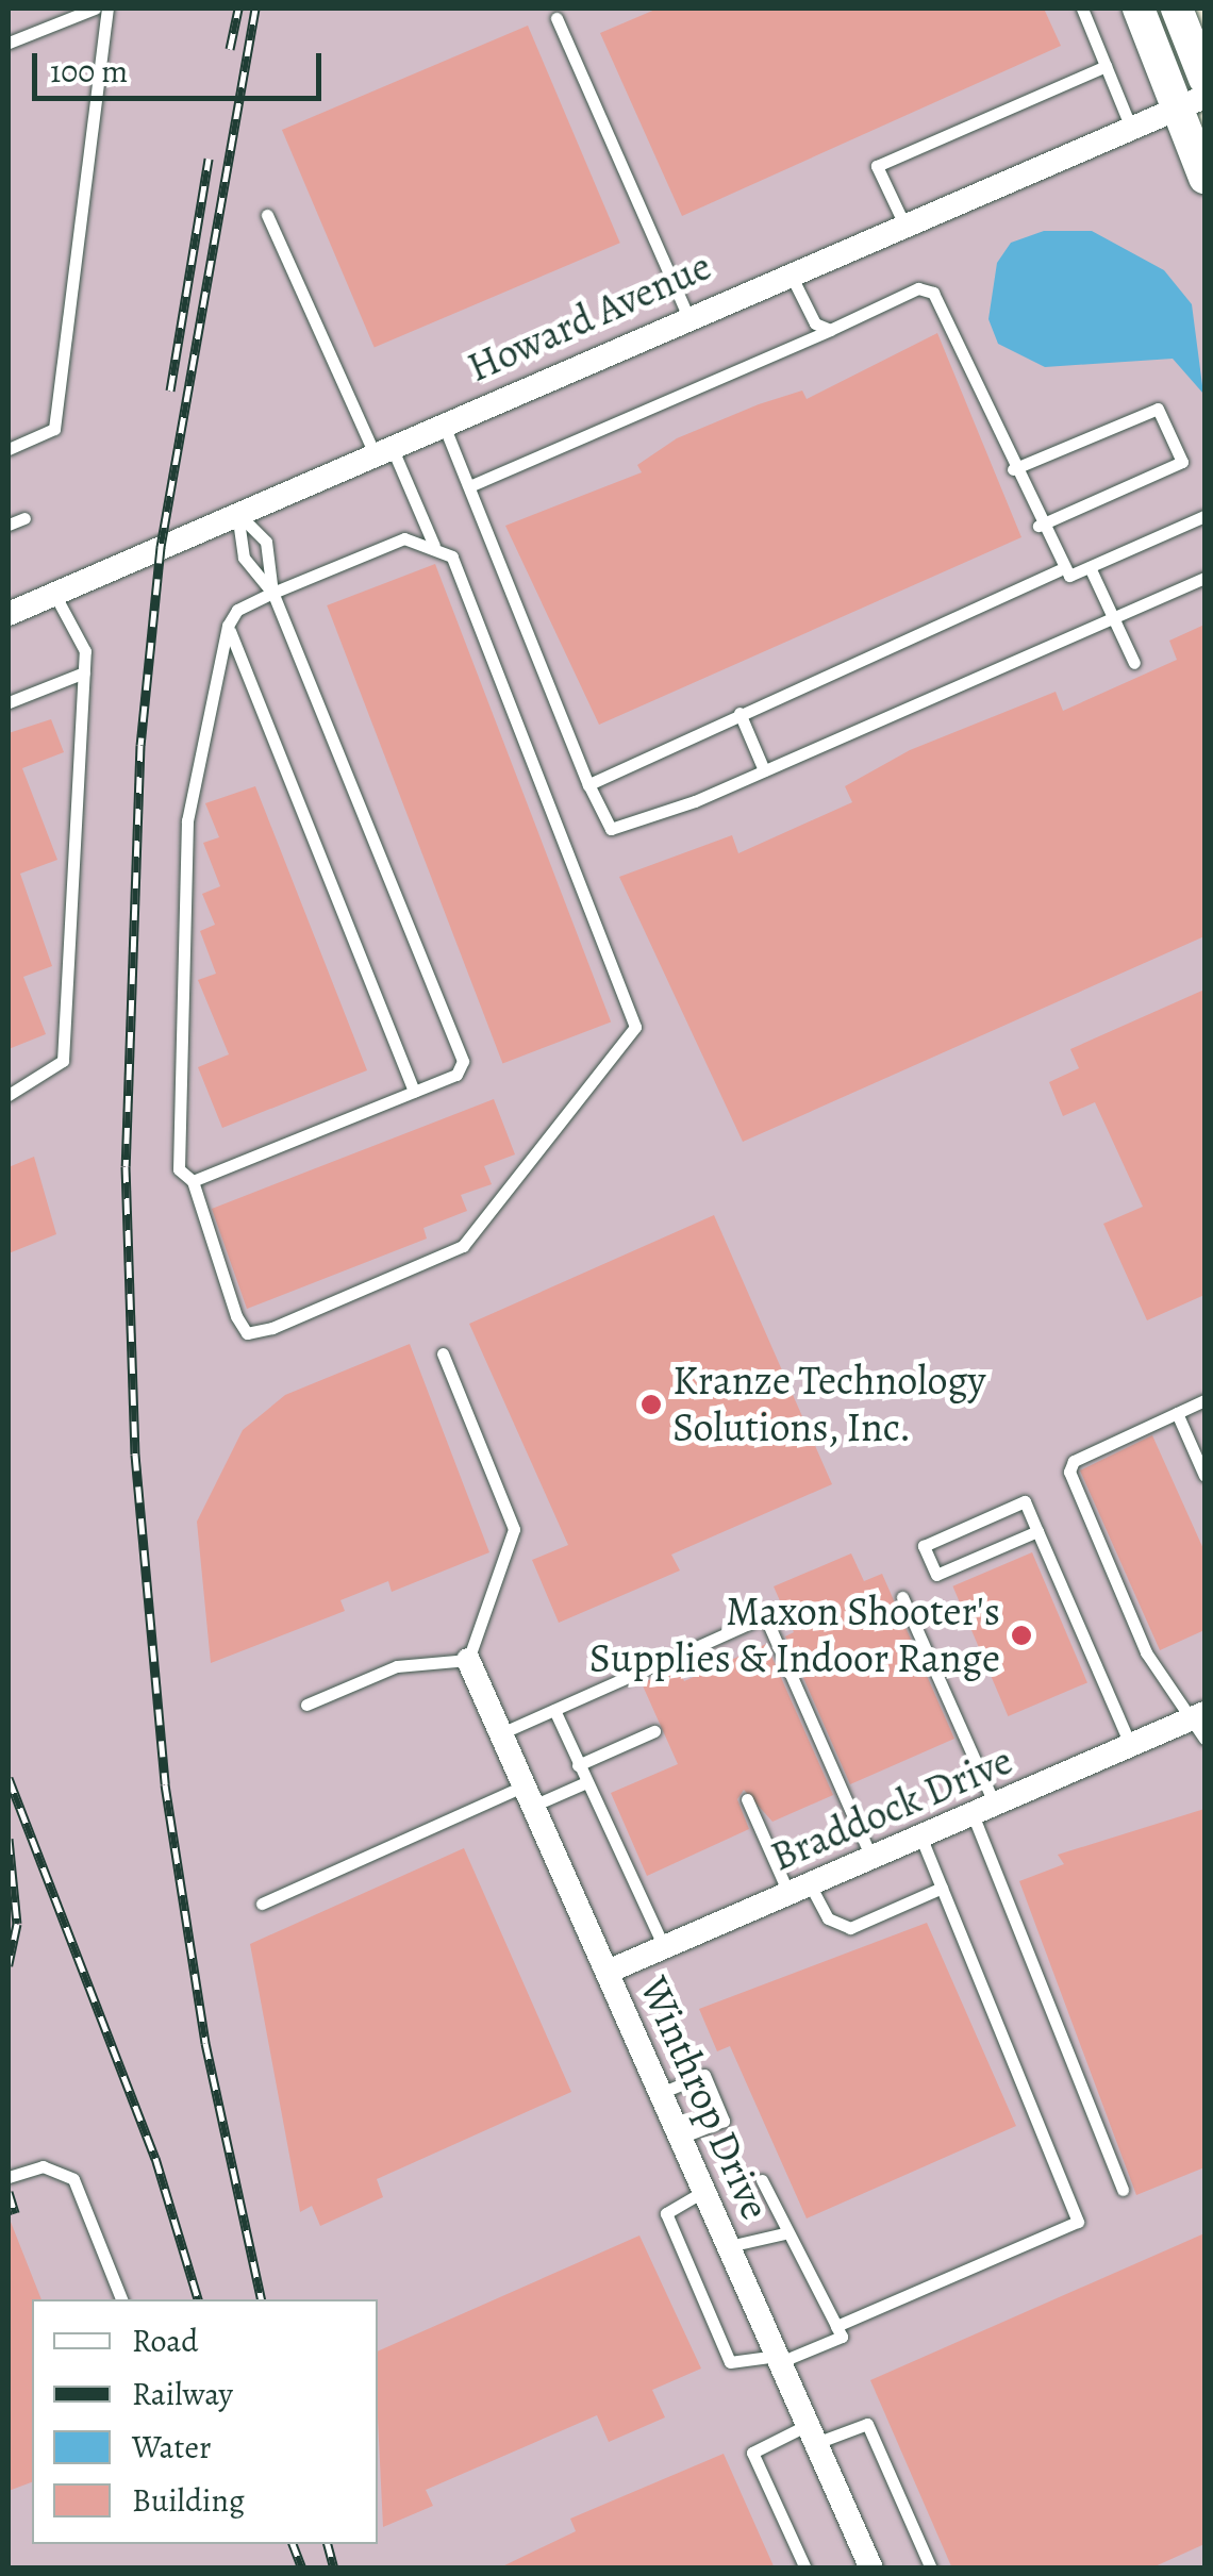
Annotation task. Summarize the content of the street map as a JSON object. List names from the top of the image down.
{
  "streets": {
    "street": ["Howard Avenue", "Braddock Drive", "Winthrop Drive"]
  },
  "crossings": [
    ["Braddock Drive", "Winthrop Drive"]
  ],
  "places": ["Kranze Technology Solutions, Inc.", "Maxon Shooter's Supplies & Indoor Range"],
  "legend": [
    "Road",
    "Railway",
    "Water",
    "Building"
  ],
  "scale_bar": "100 m"
}
